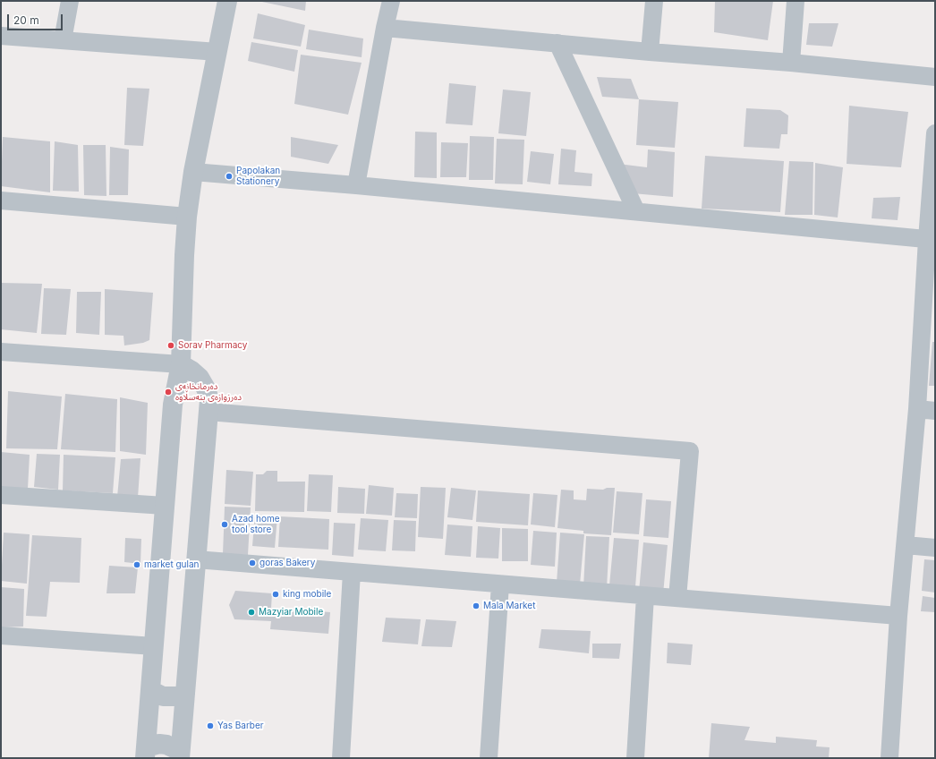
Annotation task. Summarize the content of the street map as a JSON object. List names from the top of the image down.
{
  "places": [
    "Papolakan Stationery",
    "Sorav Pharmacy",
    "دەرمانخانەی دەرزوازەی بنەسڵاوە",
    "Azad home tool store",
    "goras Bakery",
    "market gulan",
    "king mobile",
    "Mala Market",
    "Mazyiar Mobile",
    "Yas Barber"
  ],
  "scale_bar": "20 m"
}
